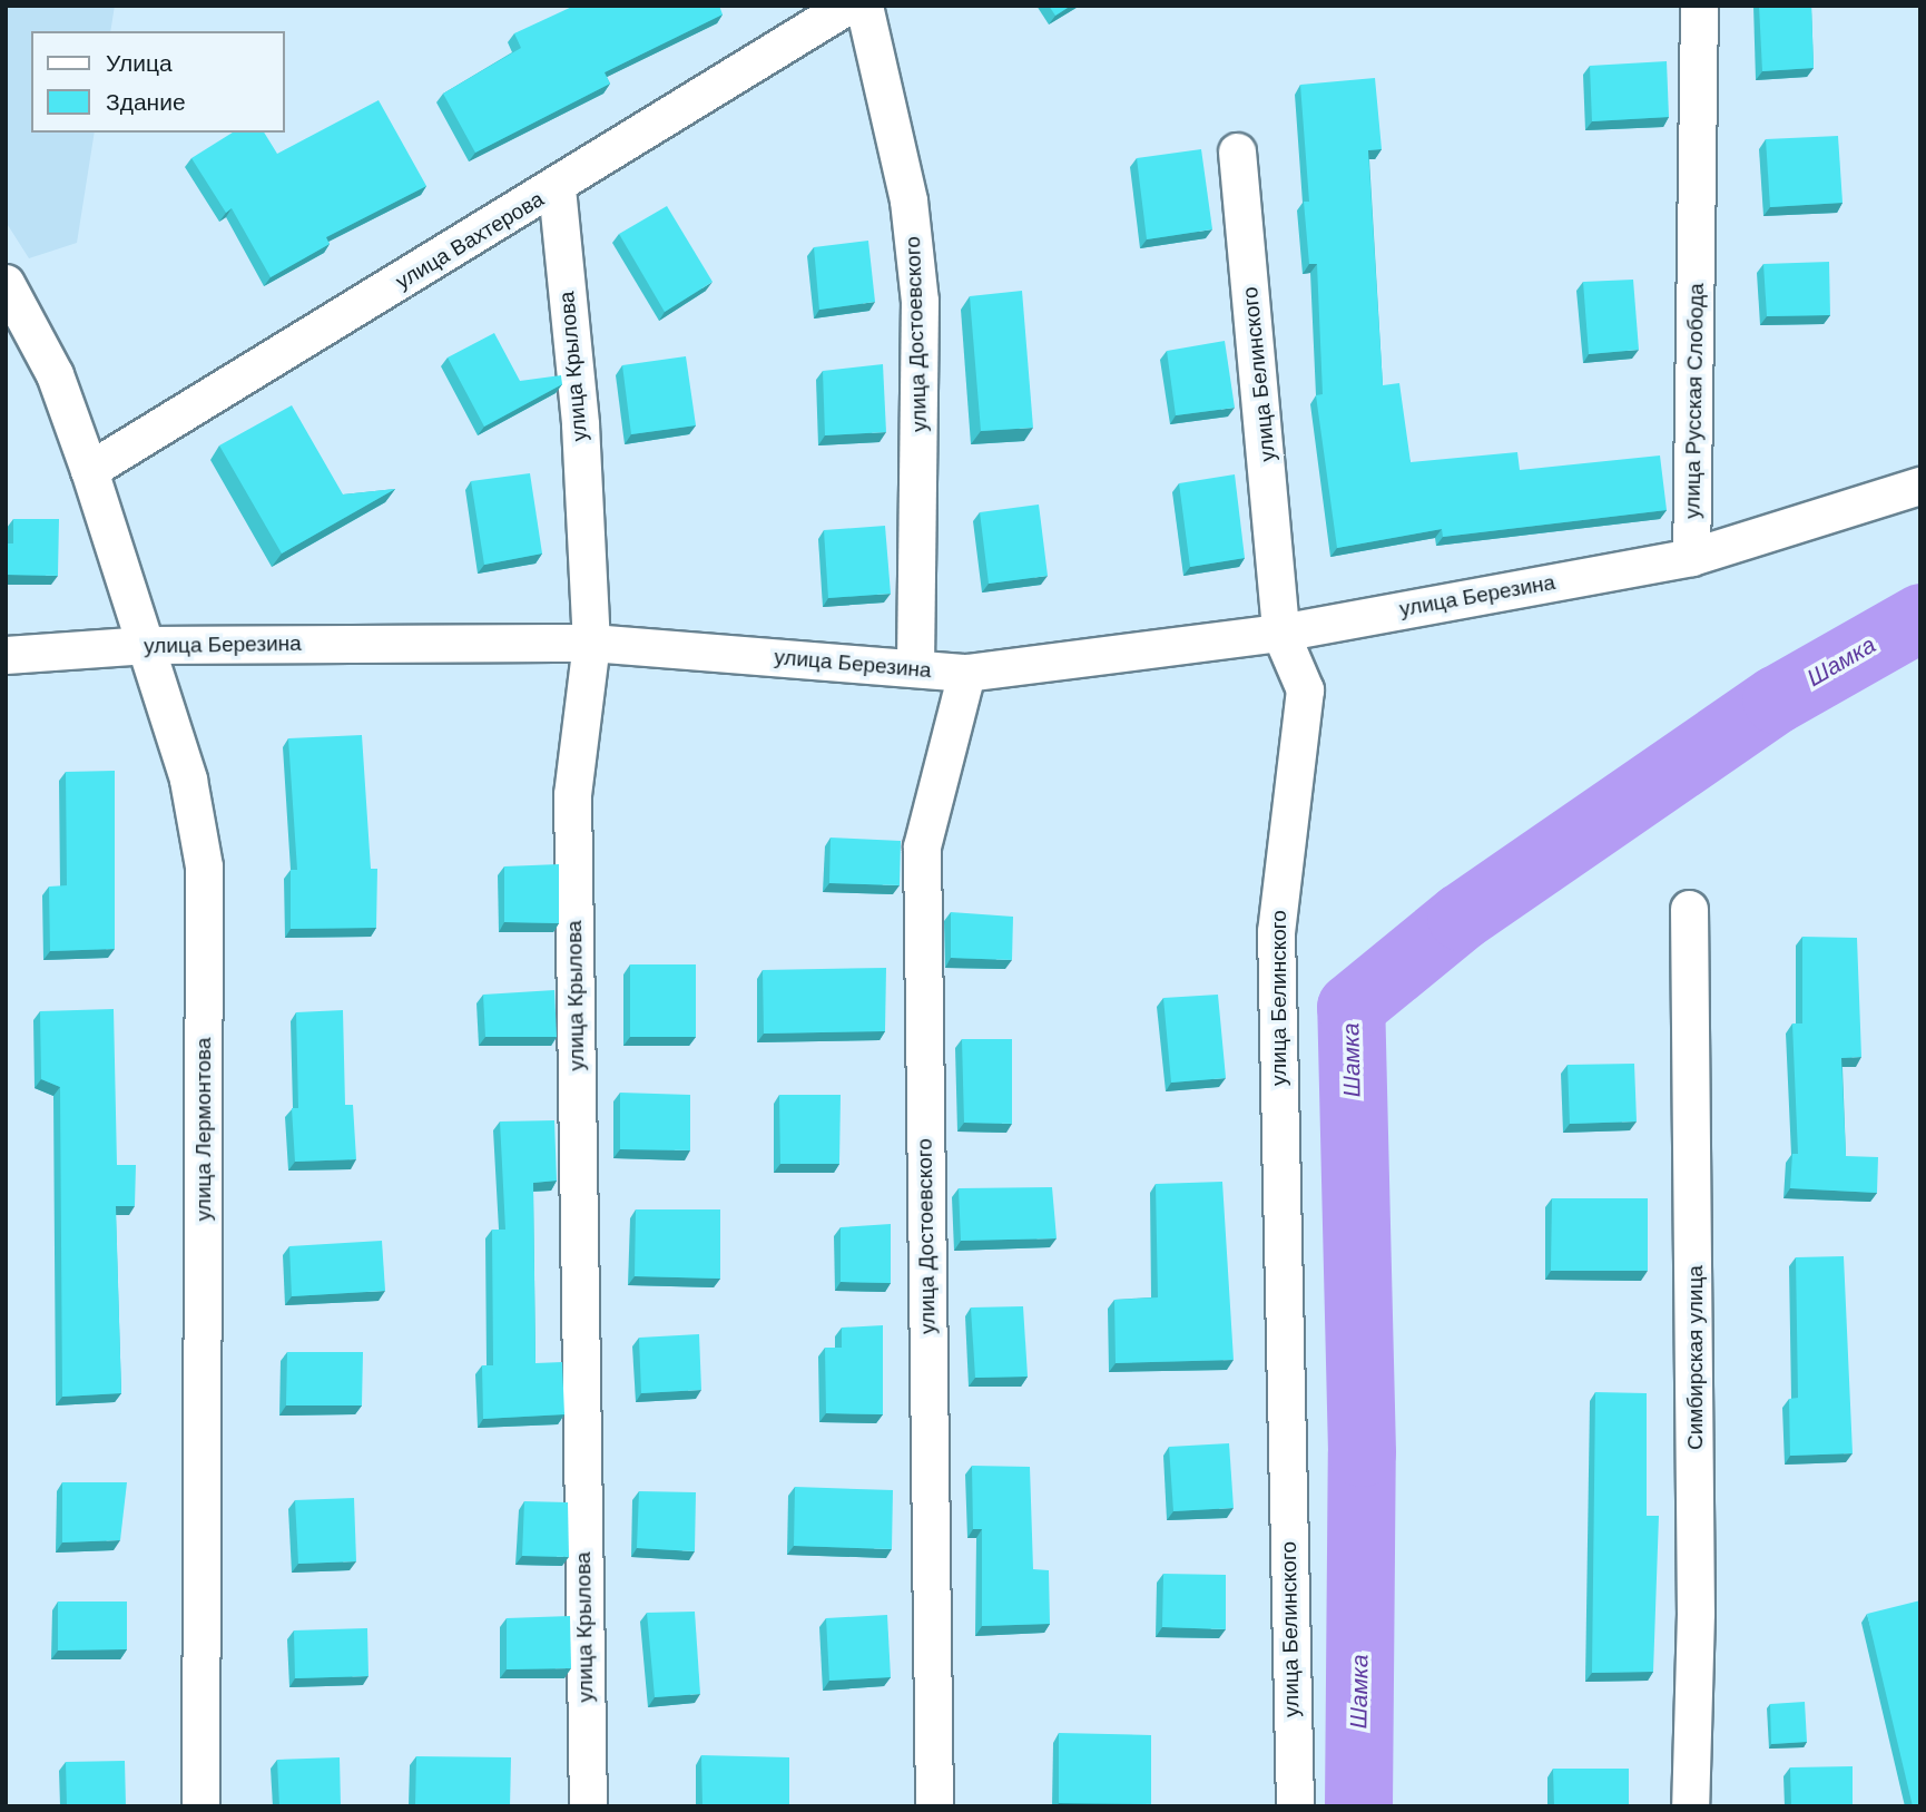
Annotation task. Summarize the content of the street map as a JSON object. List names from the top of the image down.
{
  "streets": {
    "street": [
      "улица Вахтерова",
      "улица Достоевского",
      "улица Крылова",
      "улица Белинского",
      "улица Русская Слобода",
      "улица Березина",
      "улица Лермонтова",
      "Симбирская улица"
    ]
  },
  "crossings": [
    ["улица Вахтерова", "улица Крылова"],
    ["улица Вахтерова", "улица Лермонтова"],
    ["улица Достоевского", "улица Березина"],
    ["улица Крылова", "улица Березина"],
    ["улица Белинского", "улица Березина"],
    ["улица Русская Слобода", "улица Березина"],
    ["улица Березина", "улица Лермонтова"]
  ],
  "water": ["Шамка"],
  "legend": ["Улица", "Здание"]
}
